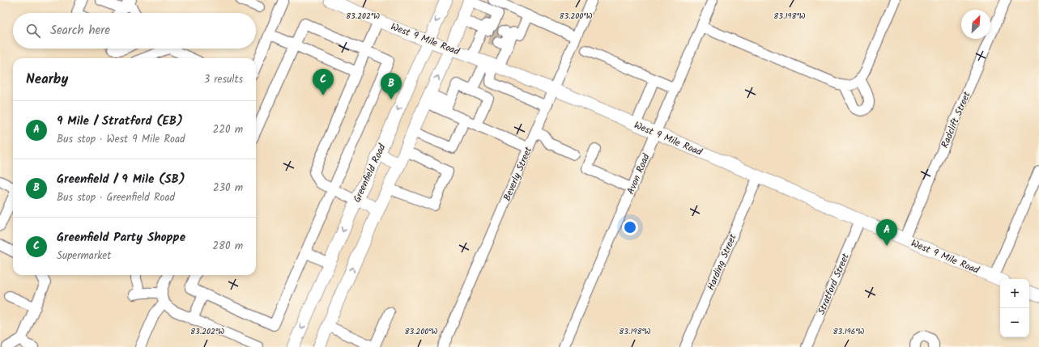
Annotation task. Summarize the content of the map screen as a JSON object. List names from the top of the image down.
{
  "streets": {
    "main road": ["West 9 Mile Road", "Greenfield Road"],
    "street": [
      "Radclift Street",
      "Beverly Street",
      "Avon Road",
      "Harding Street",
      "Stratford Street"
    ]
  },
  "crossings": [
    ["West 9 Mile Road", "Radclift Street"],
    ["West 9 Mile Road", "Greenfield Road"],
    ["West 9 Mile Road", "Beverly Street"],
    ["West 9 Mile Road", "Avon Road"],
    ["West 9 Mile Road", "Harding Street"],
    ["West 9 Mile Road", "Stratford Street"]
  ],
  "north": "top right",
  "page": {
    "search": "Search here",
    "heading": ["Nearby", "3 results"],
    "pins": ["C", "B", "A"],
    "list": [
      {
        "mark": "A",
        "name": "9 Mile / Stratford (EB)",
        "note": "Bus stop · West 9 Mile Road",
        "value": "220 m"
      },
      {
        "mark": "B",
        "name": "Greenfield / 9 Mile (SB)",
        "note": "Bus stop · Greenfield Road",
        "value": "230 m"
      },
      {
        "mark": "C",
        "name": "Greenfield Party Shoppe",
        "note": "Supermarket",
        "value": "280 m"
      }
    ],
    "map_buttons": ["+", "−"]
  },
  "coordinates": [
    "83.202°W",
    "83.200°W",
    "83.198°W",
    "83.196°W"
  ]
}
